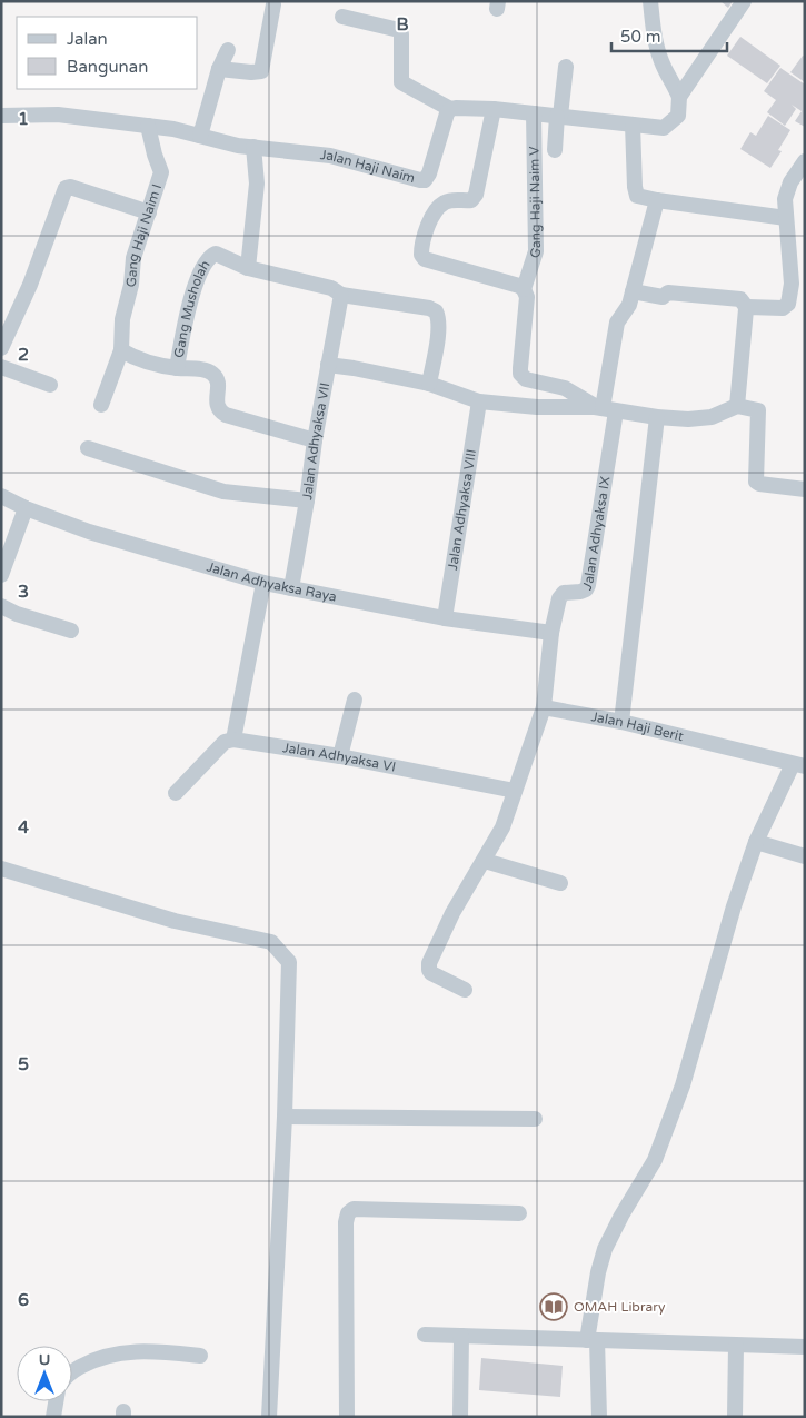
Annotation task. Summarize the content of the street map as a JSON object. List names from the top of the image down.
{
  "streets": {
    "street": [
      "Jalan Haji Naim",
      "Gang Haji Naim V",
      "Gang Haji Naim I",
      "Gang Musholah",
      "Jalan Adhyaksa VII",
      "Jalan Adhyaksa VIII",
      "Jalan Adhyaksa IX",
      "Jalan Adhyaksa Raya",
      "Jalan Haji Berit",
      "Jalan Adhyaksa VI"
    ]
  },
  "crossings": [
    ["Jalan Haji Naim", "Gang Haji Naim I"],
    ["Jalan Adhyaksa VII", "Jalan Adhyaksa Raya"],
    ["Jalan Adhyaksa VIII", "Jalan Adhyaksa Raya"],
    ["Jalan Adhyaksa IX", "Jalan Adhyaksa Raya"]
  ],
  "places": {
    "library": ["OMAH Library"]
  },
  "legend": ["Jalan", "Bangunan"],
  "scale_bar": "50 m",
  "north": "top",
  "grid": {
    "columns": ["B"],
    "rows": [
      "1",
      "2",
      "3",
      "4",
      "5",
      "6"
    ]
  }
}
